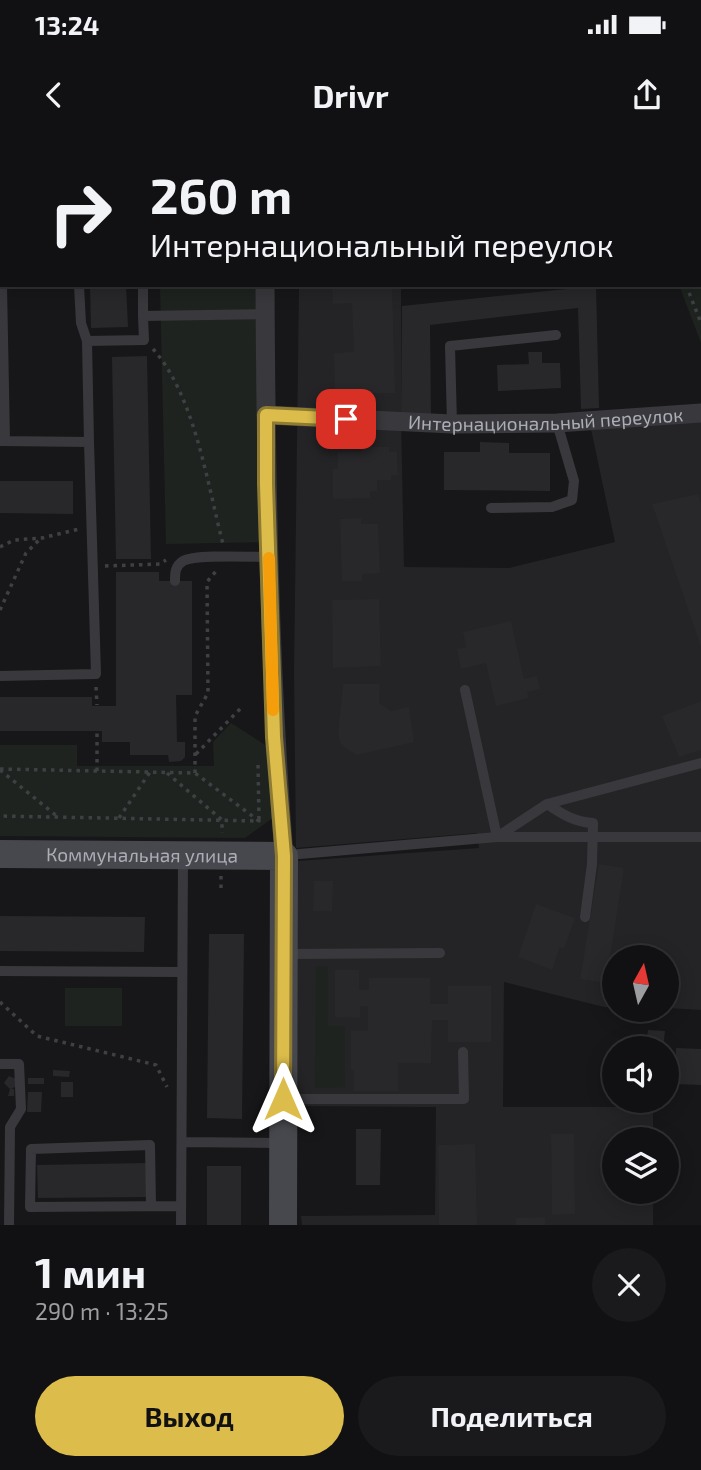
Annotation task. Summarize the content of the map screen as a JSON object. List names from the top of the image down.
{
  "streets": {
    "main road": ["Коммунальная улица"],
    "street": ["Интернациональный переулок"]
  },
  "north": "top",
  "page": {
    "status": "13:24",
    "header": "Drivr",
    "turn": ["260 m", "Интернациональный переулок"],
    "heading": ["1 мин", "290 m · 13:25"],
    "buttons": ["Выход", "Поделиться"]
  }
}
